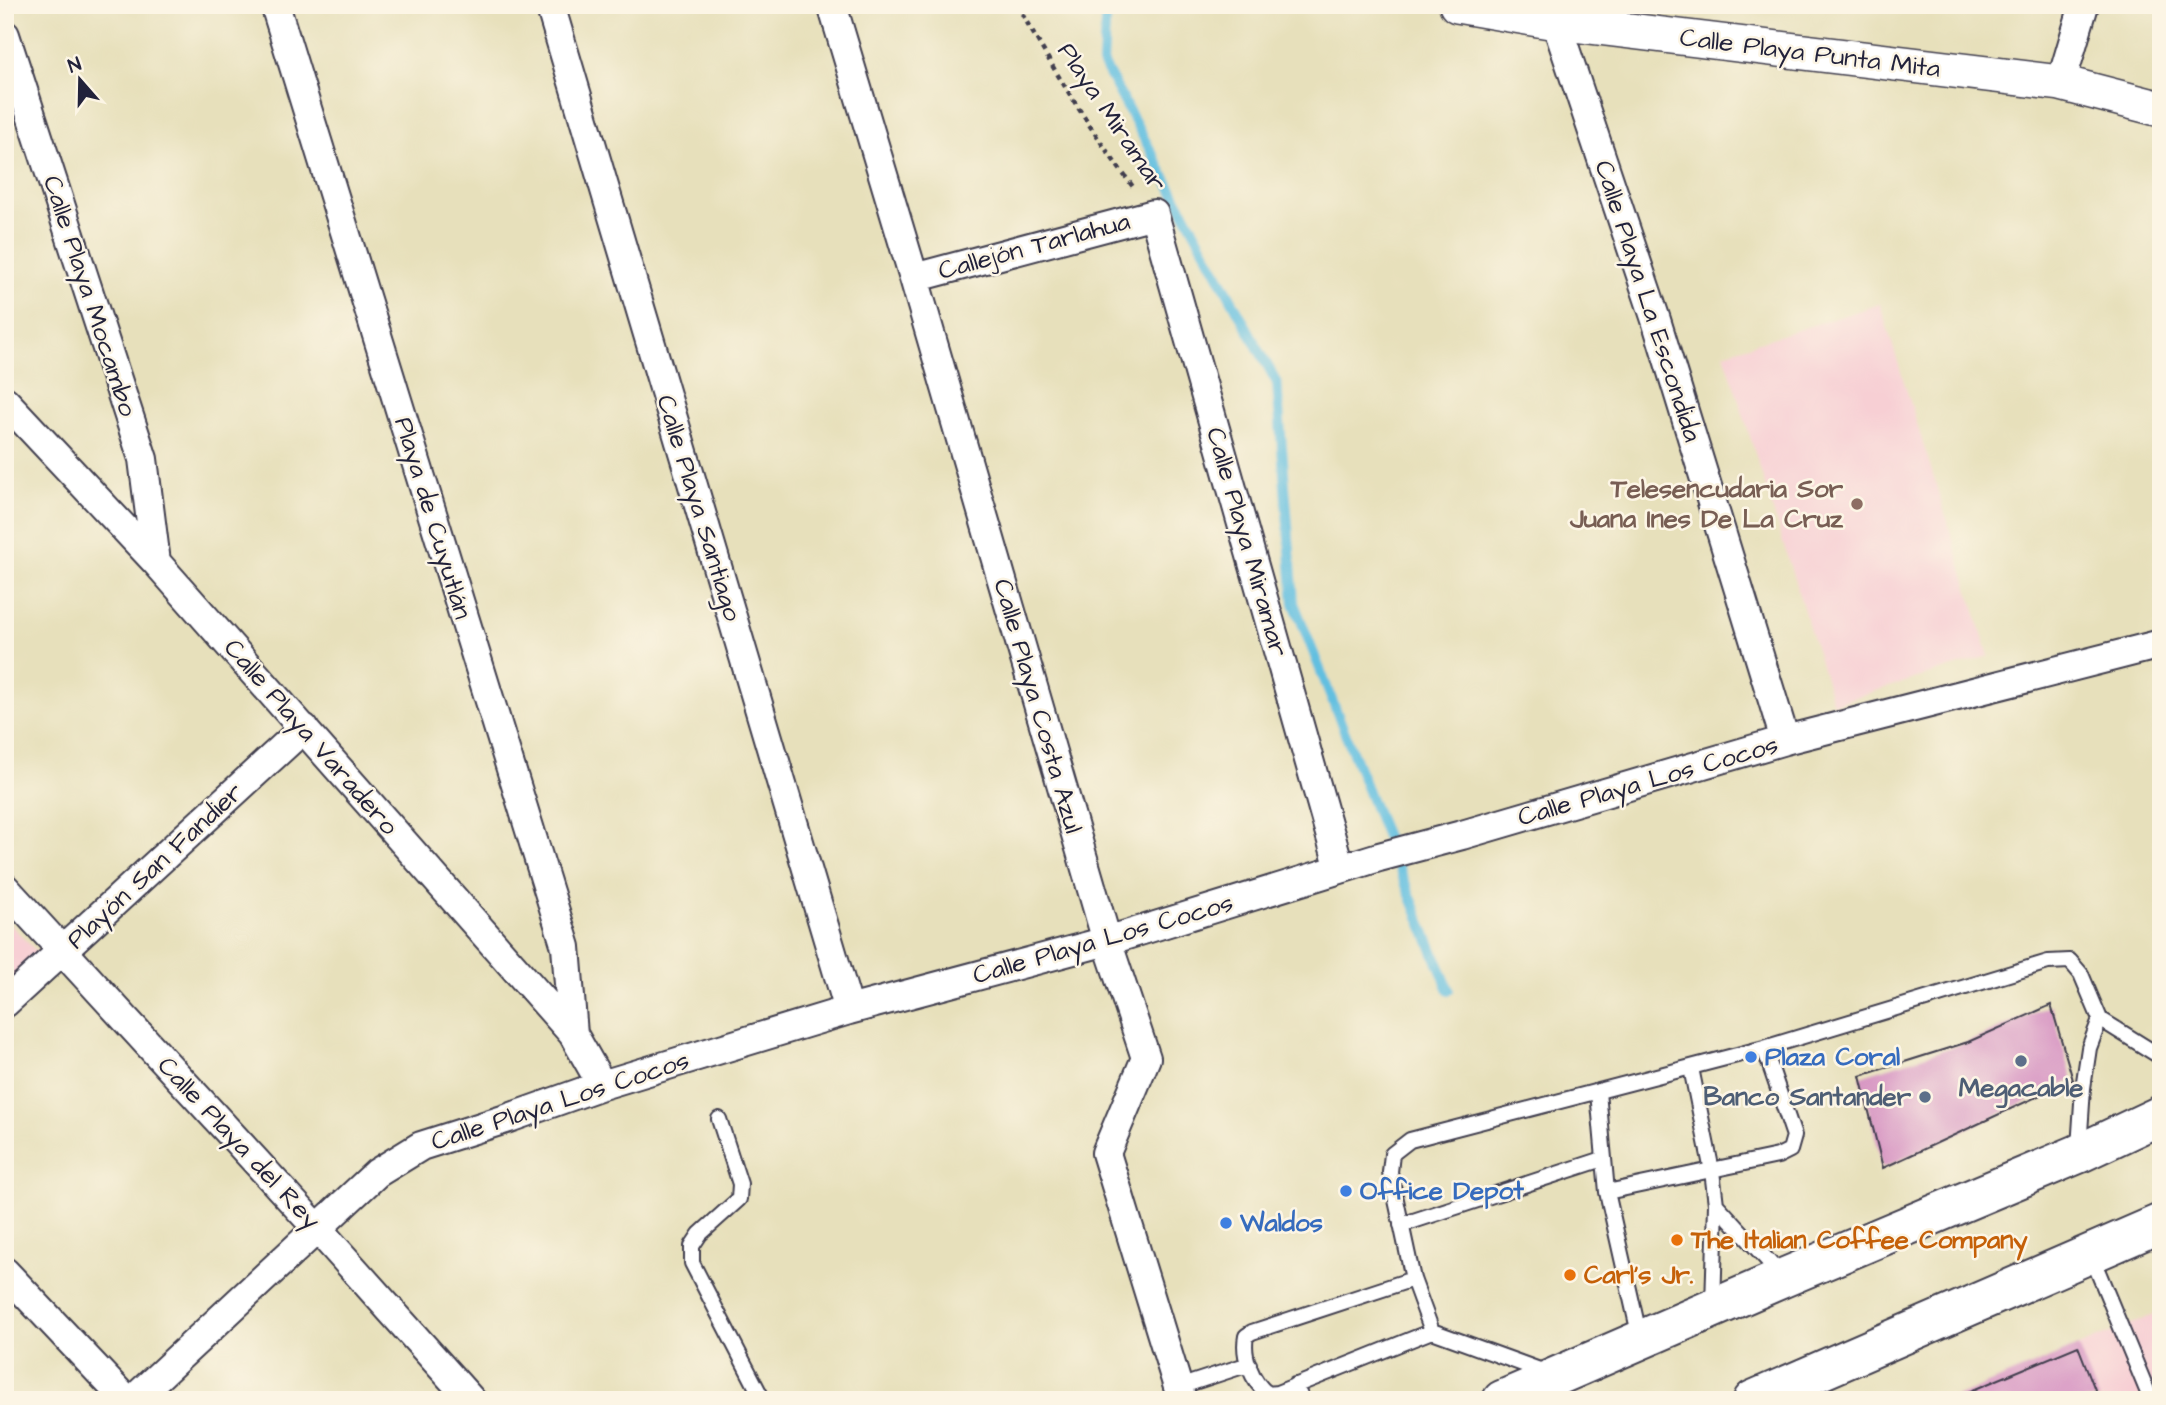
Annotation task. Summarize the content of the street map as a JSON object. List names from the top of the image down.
{
  "streets": {
    "street": [
      "Calle Playa Punta Mita",
      "Callejón Tarlahua",
      "Calle Playa Mocambo",
      "Calle Playa La Escondida",
      "Calle Playa Santiago",
      "Playa de Cuyutlán",
      "Calle Playa Miramar",
      "Calle Playa Costa Azul",
      "Calle Playa Varadero",
      "Calle Playa Los Cocos",
      "Playón San Fandier",
      "Calle Playa del Rey"
    ],
    "path": ["Playa Miramar"]
  },
  "crossings": [
    ["Calle Playa Punta Mita", "Calle Playa La Escondida"],
    ["Playa Miramar", "Callejón Tarlahua"],
    ["Playa Miramar", "Calle Playa Miramar"],
    ["Callejón Tarlahua", "Calle Playa Miramar"],
    ["Callejón Tarlahua", "Calle Playa Costa Azul"],
    ["Calle Playa Mocambo", "Calle Playa Varadero"],
    ["Calle Playa La Escondida", "Calle Playa Los Cocos"],
    ["Calle Playa Santiago", "Calle Playa Los Cocos"],
    ["Playa de Cuyutlán", "Calle Playa Varadero"],
    ["Calle Playa Miramar", "Calle Playa Los Cocos"],
    ["Calle Playa Costa Azul", "Calle Playa Los Cocos"],
    ["Calle Playa Varadero", "Calle Playa Los Cocos"],
    ["Calle Playa Varadero", "Playón San Fandier"],
    ["Calle Playa Los Cocos", "Calle Playa del Rey"],
    ["Playón San Fandier", "Calle Playa del Rey"]
  ],
  "places": [
    "Telesencudaria Sor Juana Ines De La Cruz",
    "Plaza Coral",
    "Megacable",
    "Banco Santander",
    "Office Depot",
    "Waldos",
    "The Italian Coffee Company",
    "Carl's Jr."
  ],
  "north": "top"
}
